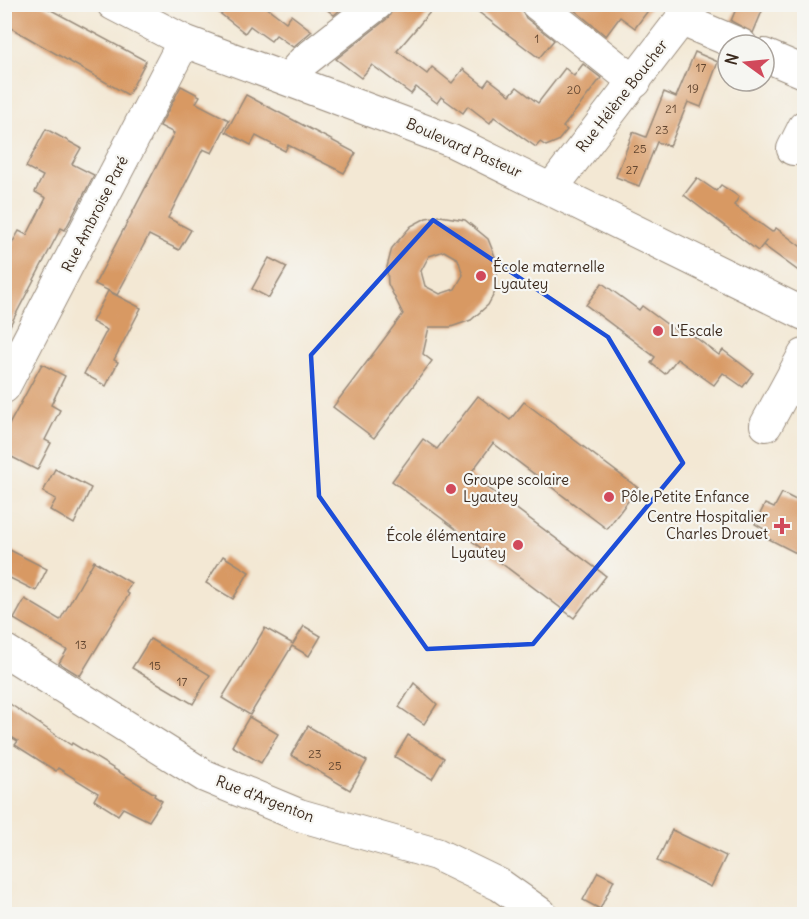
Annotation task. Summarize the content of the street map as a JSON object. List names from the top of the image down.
{
  "streets": {
    "street": [
      "Rue Hélène Boucher",
      "Boulevard Pasteur",
      "Rue Ambroise Paré",
      "Rue d'Argenton"
    ]
  },
  "crossings": [
    ["Rue Hélène Boucher", "Boulevard Pasteur"],
    ["Boulevard Pasteur", "Rue Ambroise Paré"]
  ],
  "places": {
    "other": [
      "École maternelle Lyautey",
      "L'Escale",
      "Groupe scolaire Lyautey",
      "Pôle Petite Enfance",
      "École élémentaire Lyautey"
    ],
    "health": ["Centre Hospitalier Charles Drouet"]
  },
  "house_numbers": [
    "1",
    "17",
    "19",
    "20",
    "21",
    "23",
    "25",
    "27",
    "13",
    "15",
    "17",
    "23",
    "25"
  ],
  "north": "left"
}
